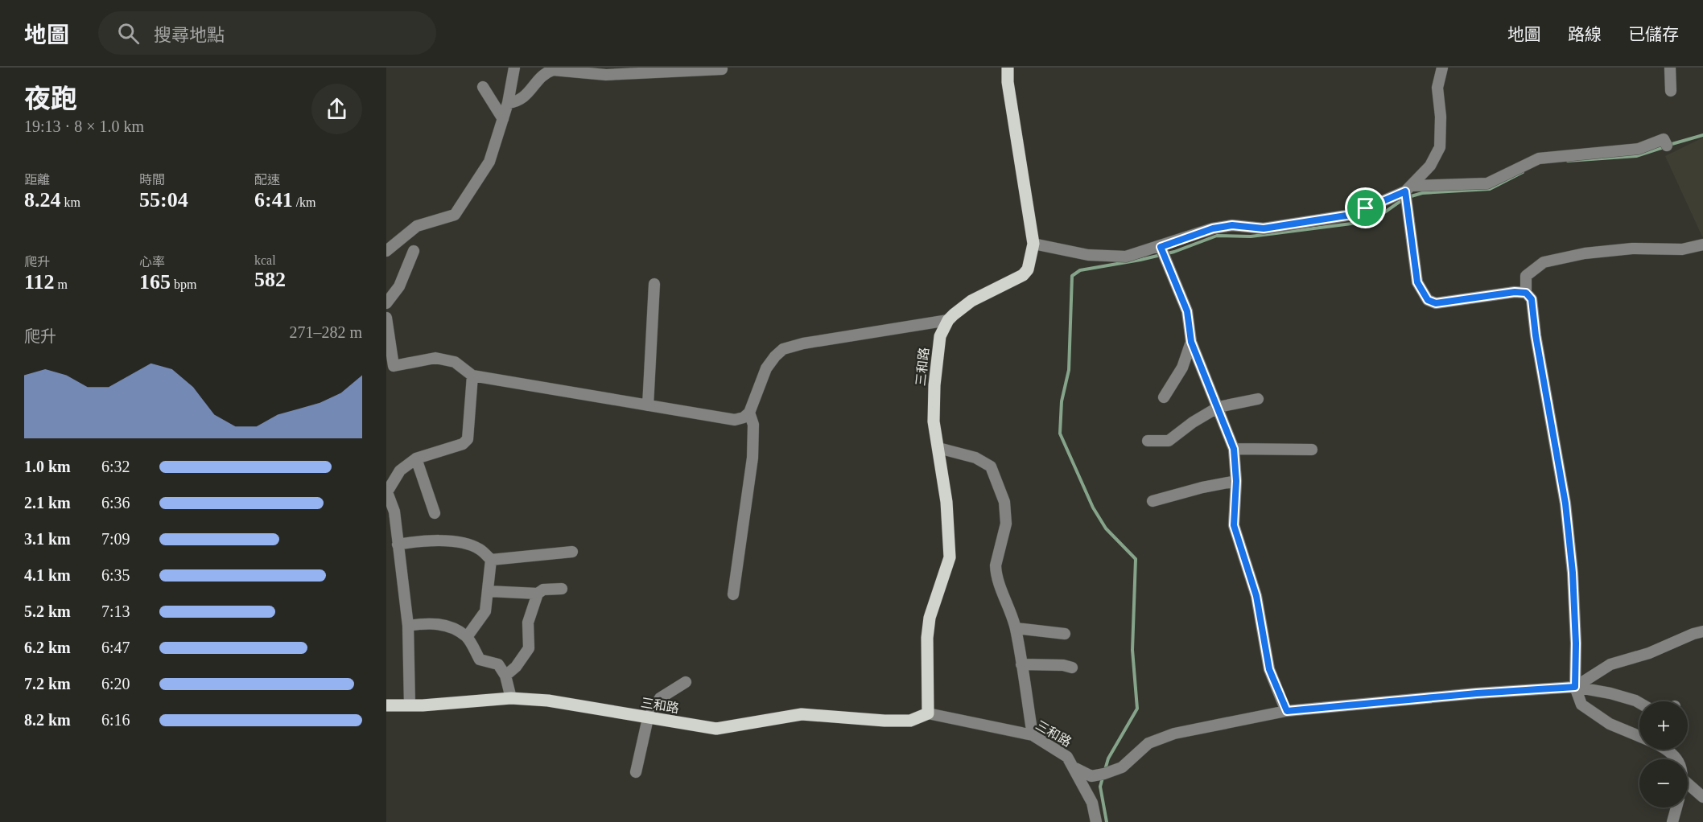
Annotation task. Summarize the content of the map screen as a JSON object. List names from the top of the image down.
{
  "streets": {
    "main road": ["三和路"]
  },
  "page": {
    "header": "地圖",
    "search": "搜尋地點",
    "nav": ["地圖", "路線", "已儲存"],
    "heading": ["夜跑", "19:13 · 8 × 1.0 km"],
    "stats": [
      ["距離", "8.24 km"],
      ["時間", "55:04"],
      ["配速", "6:41 /km"],
      ["爬升", "112 m"],
      ["心率", "165 bpm"],
      ["kcal", "582"]
    ],
    "chart": ["爬升", "271–282 m"],
    "list": [
      {
        "name": "1.0 km",
        "note": "6:32"
      },
      {
        "name": "2.1 km",
        "note": "6:36"
      },
      {
        "name": "3.1 km",
        "note": "7:09"
      },
      {
        "name": "4.1 km",
        "note": "6:35"
      },
      {
        "name": "5.2 km",
        "note": "7:13"
      },
      {
        "name": "6.2 km",
        "note": "6:47"
      },
      {
        "name": "7.2 km",
        "note": "6:20"
      },
      {
        "name": "8.2 km",
        "note": "6:16"
      }
    ],
    "map_buttons": ["+", "−"]
  }
}
